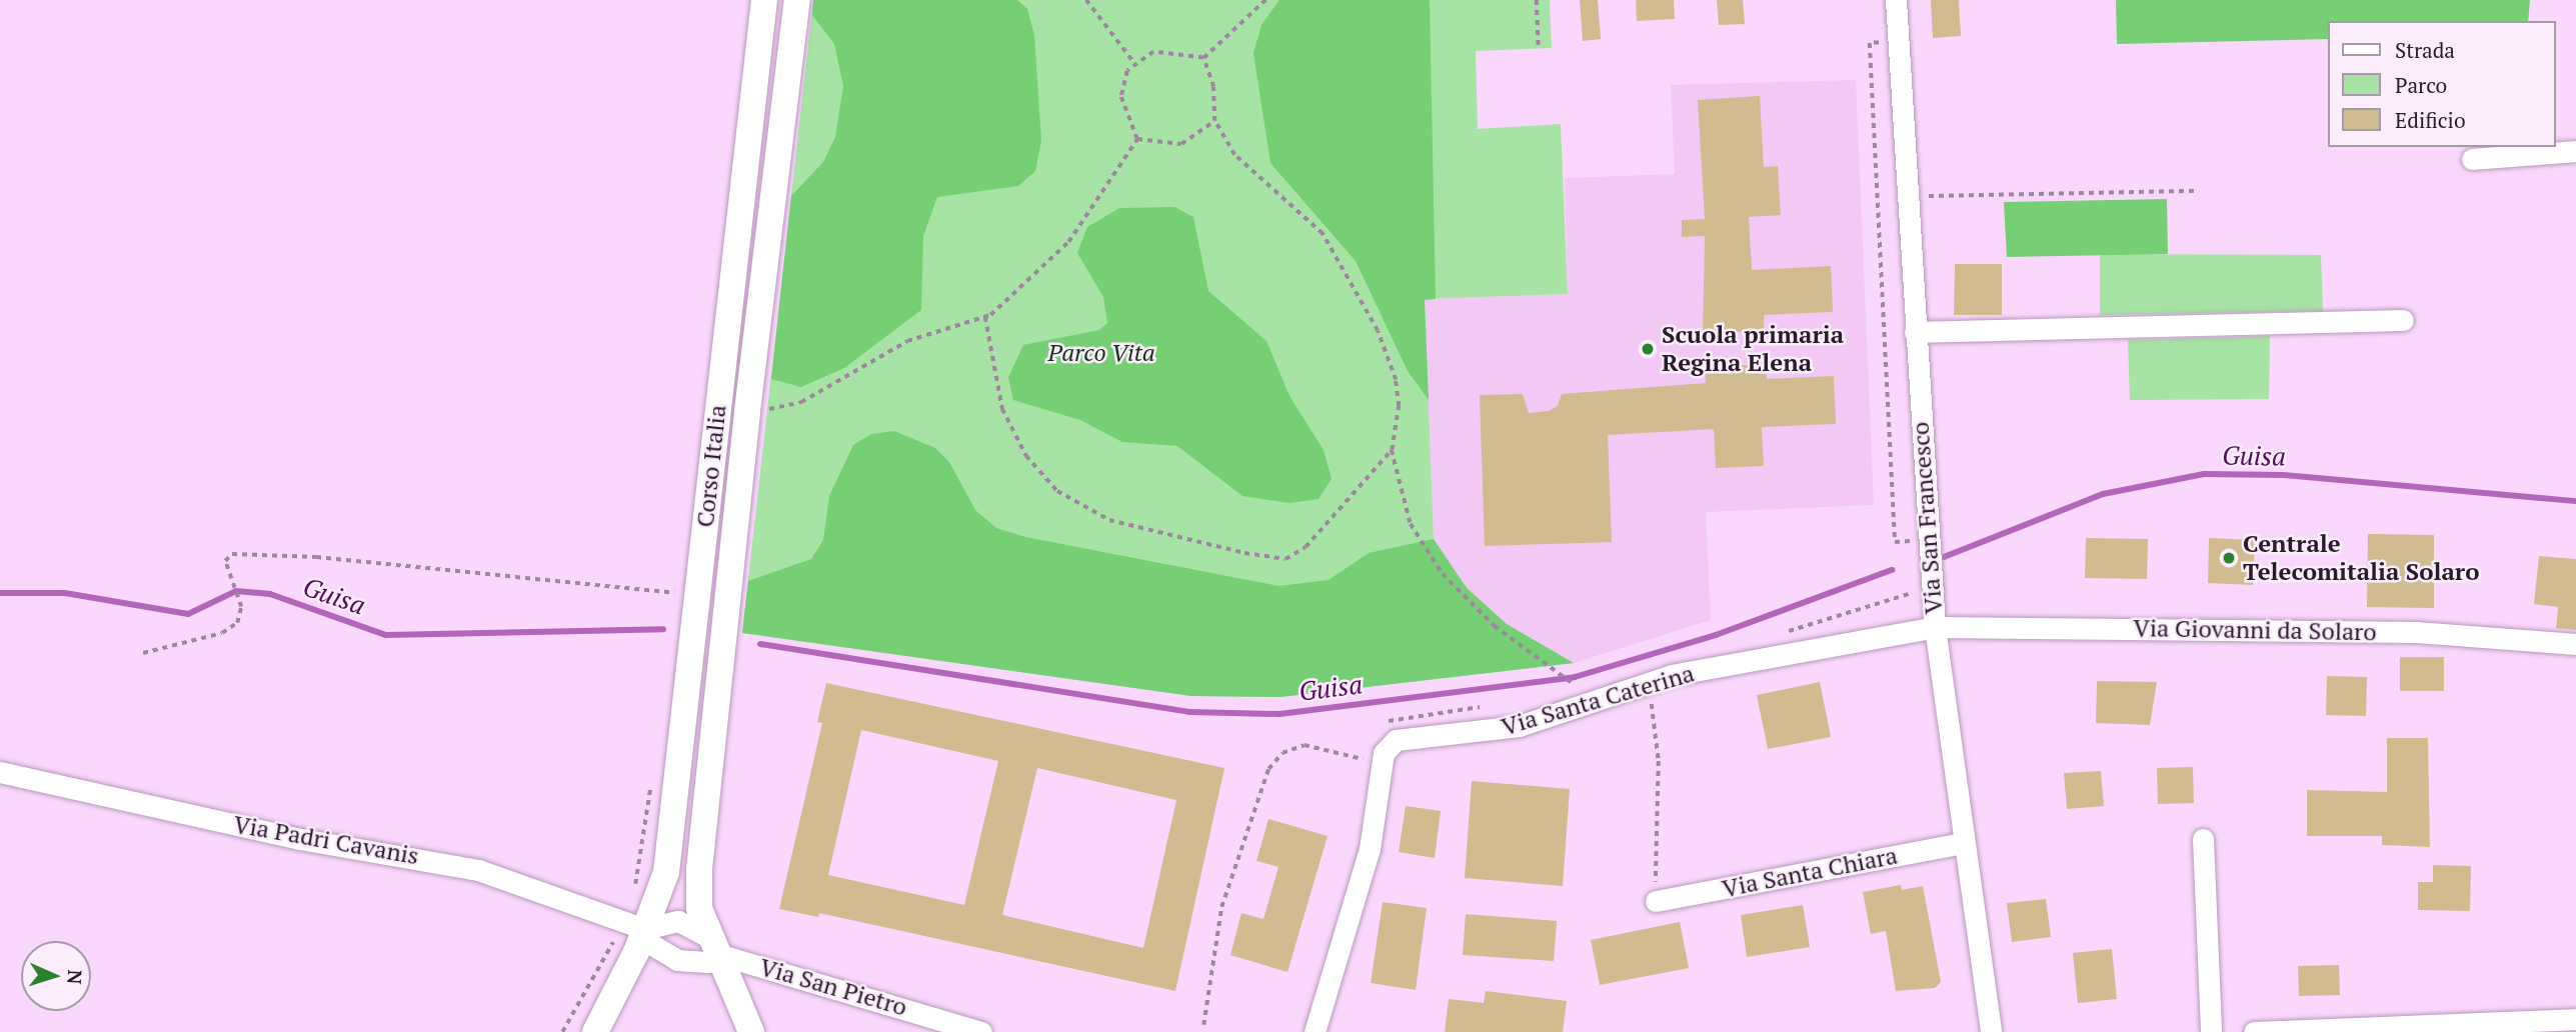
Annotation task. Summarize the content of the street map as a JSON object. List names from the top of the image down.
{
  "streets": {
    "street": [
      "Corso Italia",
      "Via San Francesco",
      "Via Giovanni da Solaro",
      "Via Santa Caterina",
      "Via Padri Cavanis",
      "Via Santa Chiara",
      "Via San Pietro"
    ]
  },
  "crossings": [
    ["Corso Italia", "Via Padri Cavanis"],
    ["Corso Italia", "Via San Pietro"],
    ["Via San Francesco", "Via Giovanni da Solaro"],
    ["Via San Francesco", "Via Santa Caterina"],
    ["Via San Francesco", "Via Santa Chiara"],
    ["Via Giovanni da Solaro", "Via Santa Caterina"]
  ],
  "water": ["Guisa"],
  "parks": ["Parco Vita"],
  "places": ["Scuola primaria Regina Elena", "Centrale Telecomitalia Solaro"],
  "legend": ["Strada", "Parco", "Edificio"],
  "north": "right"
}
